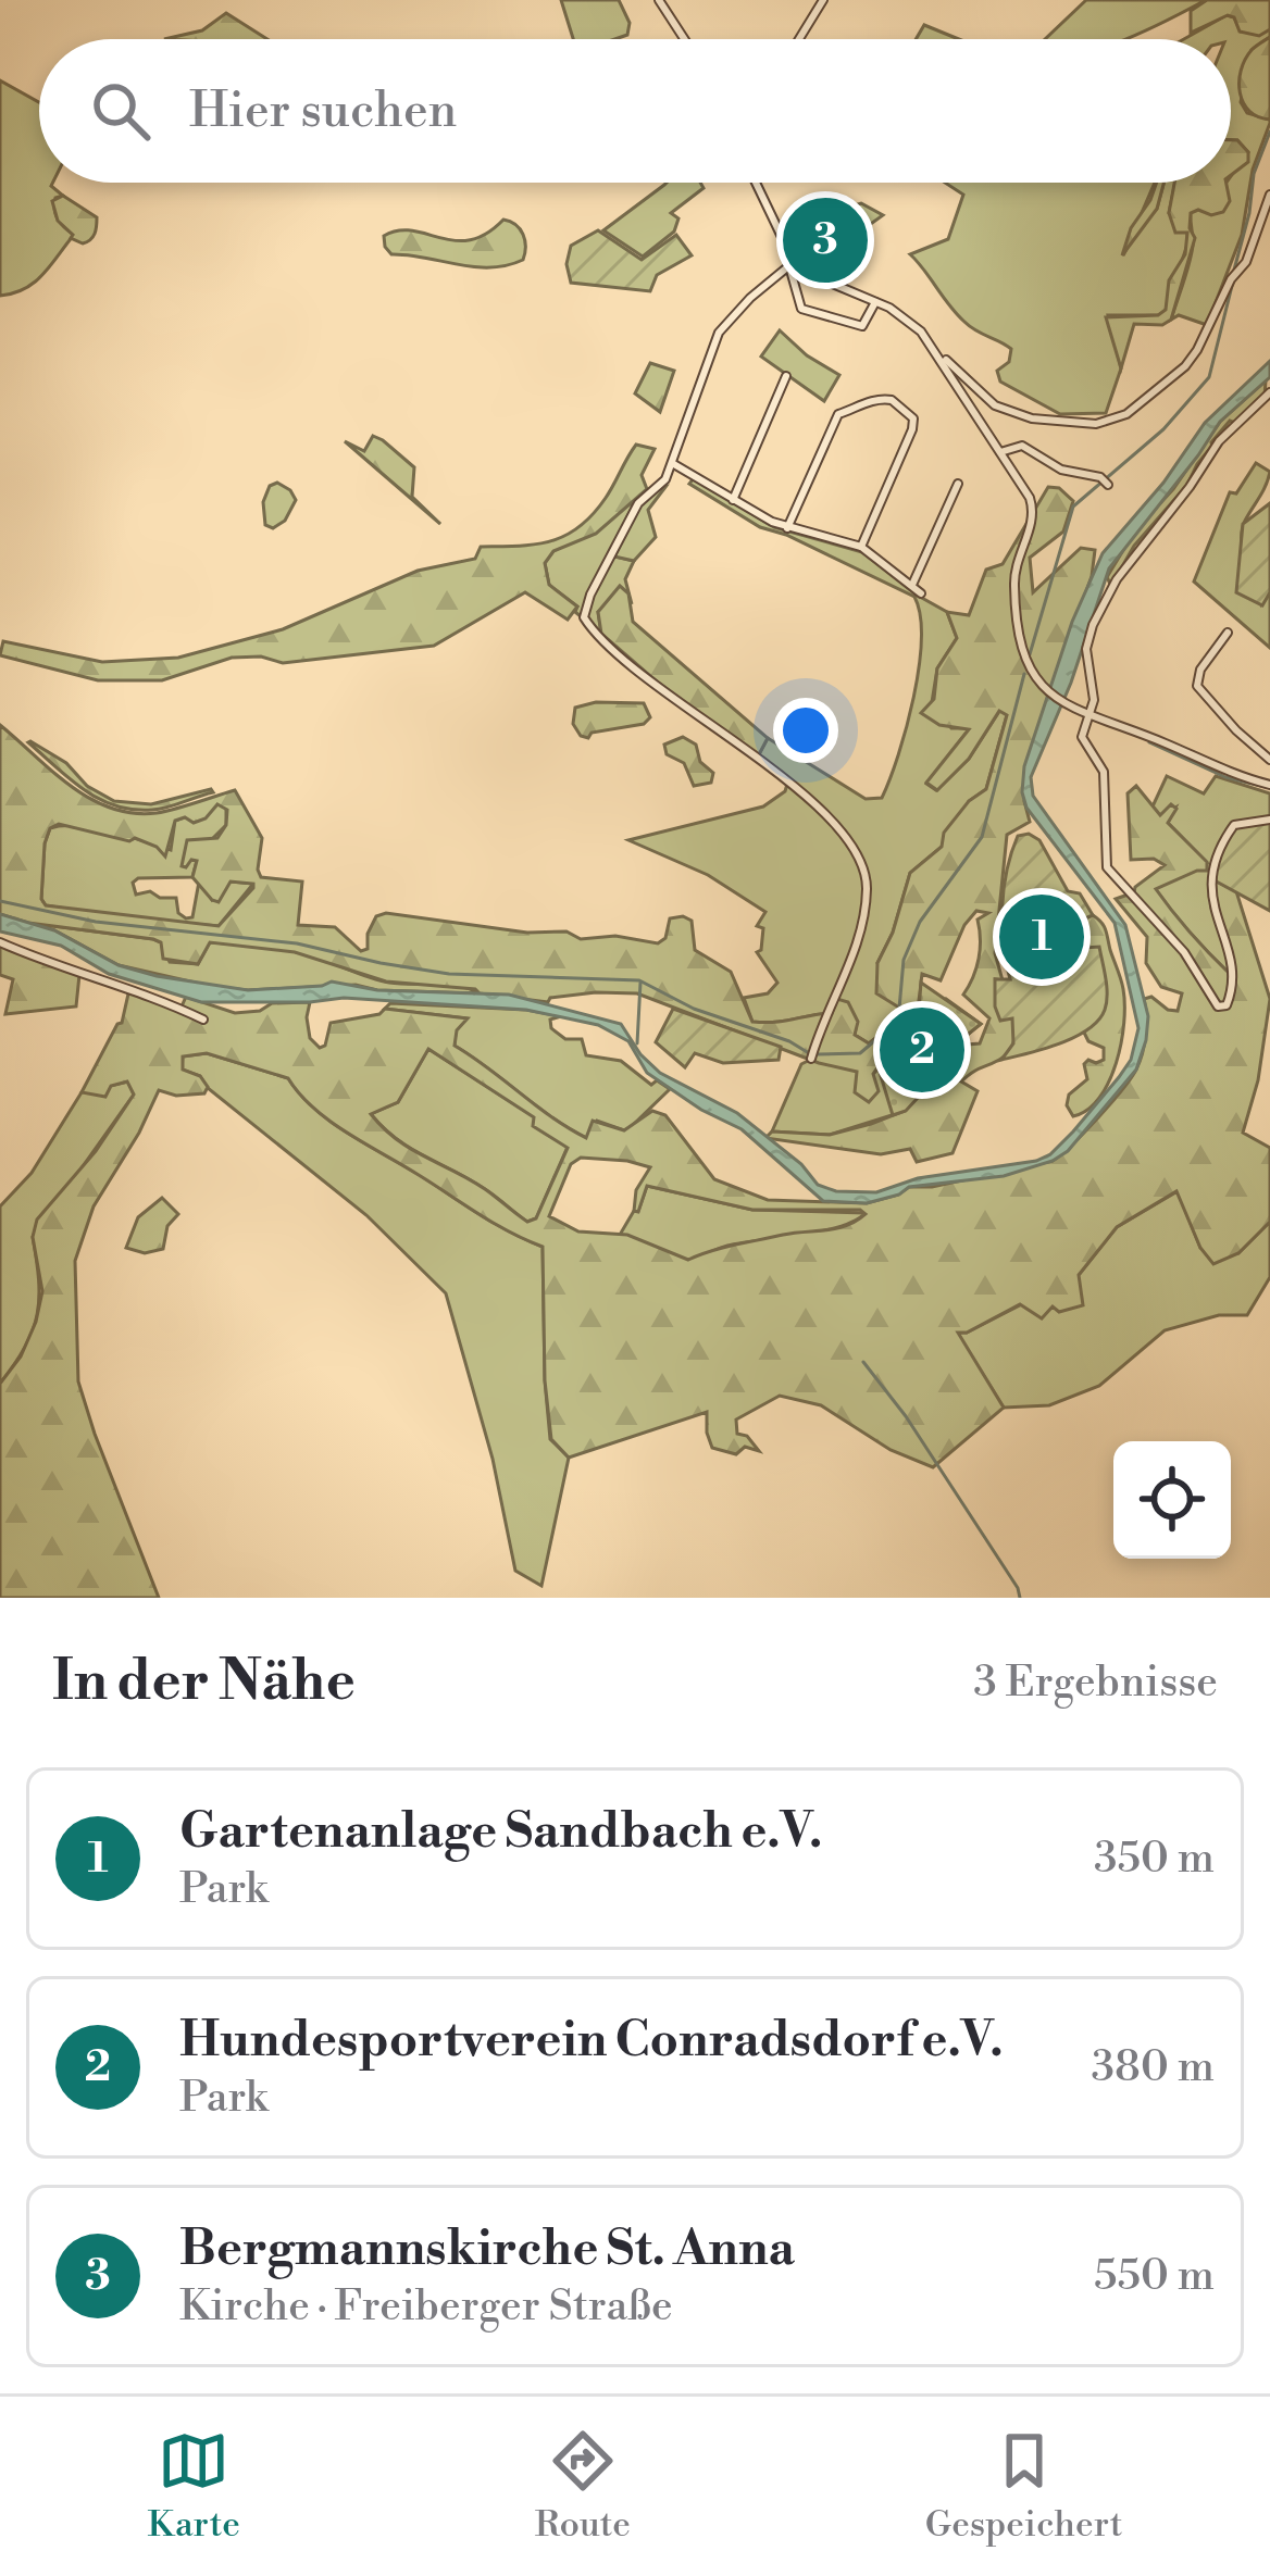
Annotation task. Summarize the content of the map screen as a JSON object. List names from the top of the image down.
{
  "page": {
    "search": "Hier suchen",
    "pins": ["3", "1", "2"],
    "heading": ["In der Nähe", "3 Ergebnisse"],
    "list": [
      {
        "mark": "1",
        "name": "Gartenanlage Sandbach e.V.",
        "note": "Park",
        "value": "350 m"
      },
      {
        "mark": "2",
        "name": "Hundesportverein Conradsdorf e.V.",
        "note": "Park",
        "value": "380 m"
      },
      {
        "mark": "3",
        "name": "Bergmannskirche St. Anna",
        "note": "Kirche · Freiberger Straße",
        "value": "550 m"
      }
    ],
    "nav": ["Karte", "Route", "Gespeichert"]
  }
}
